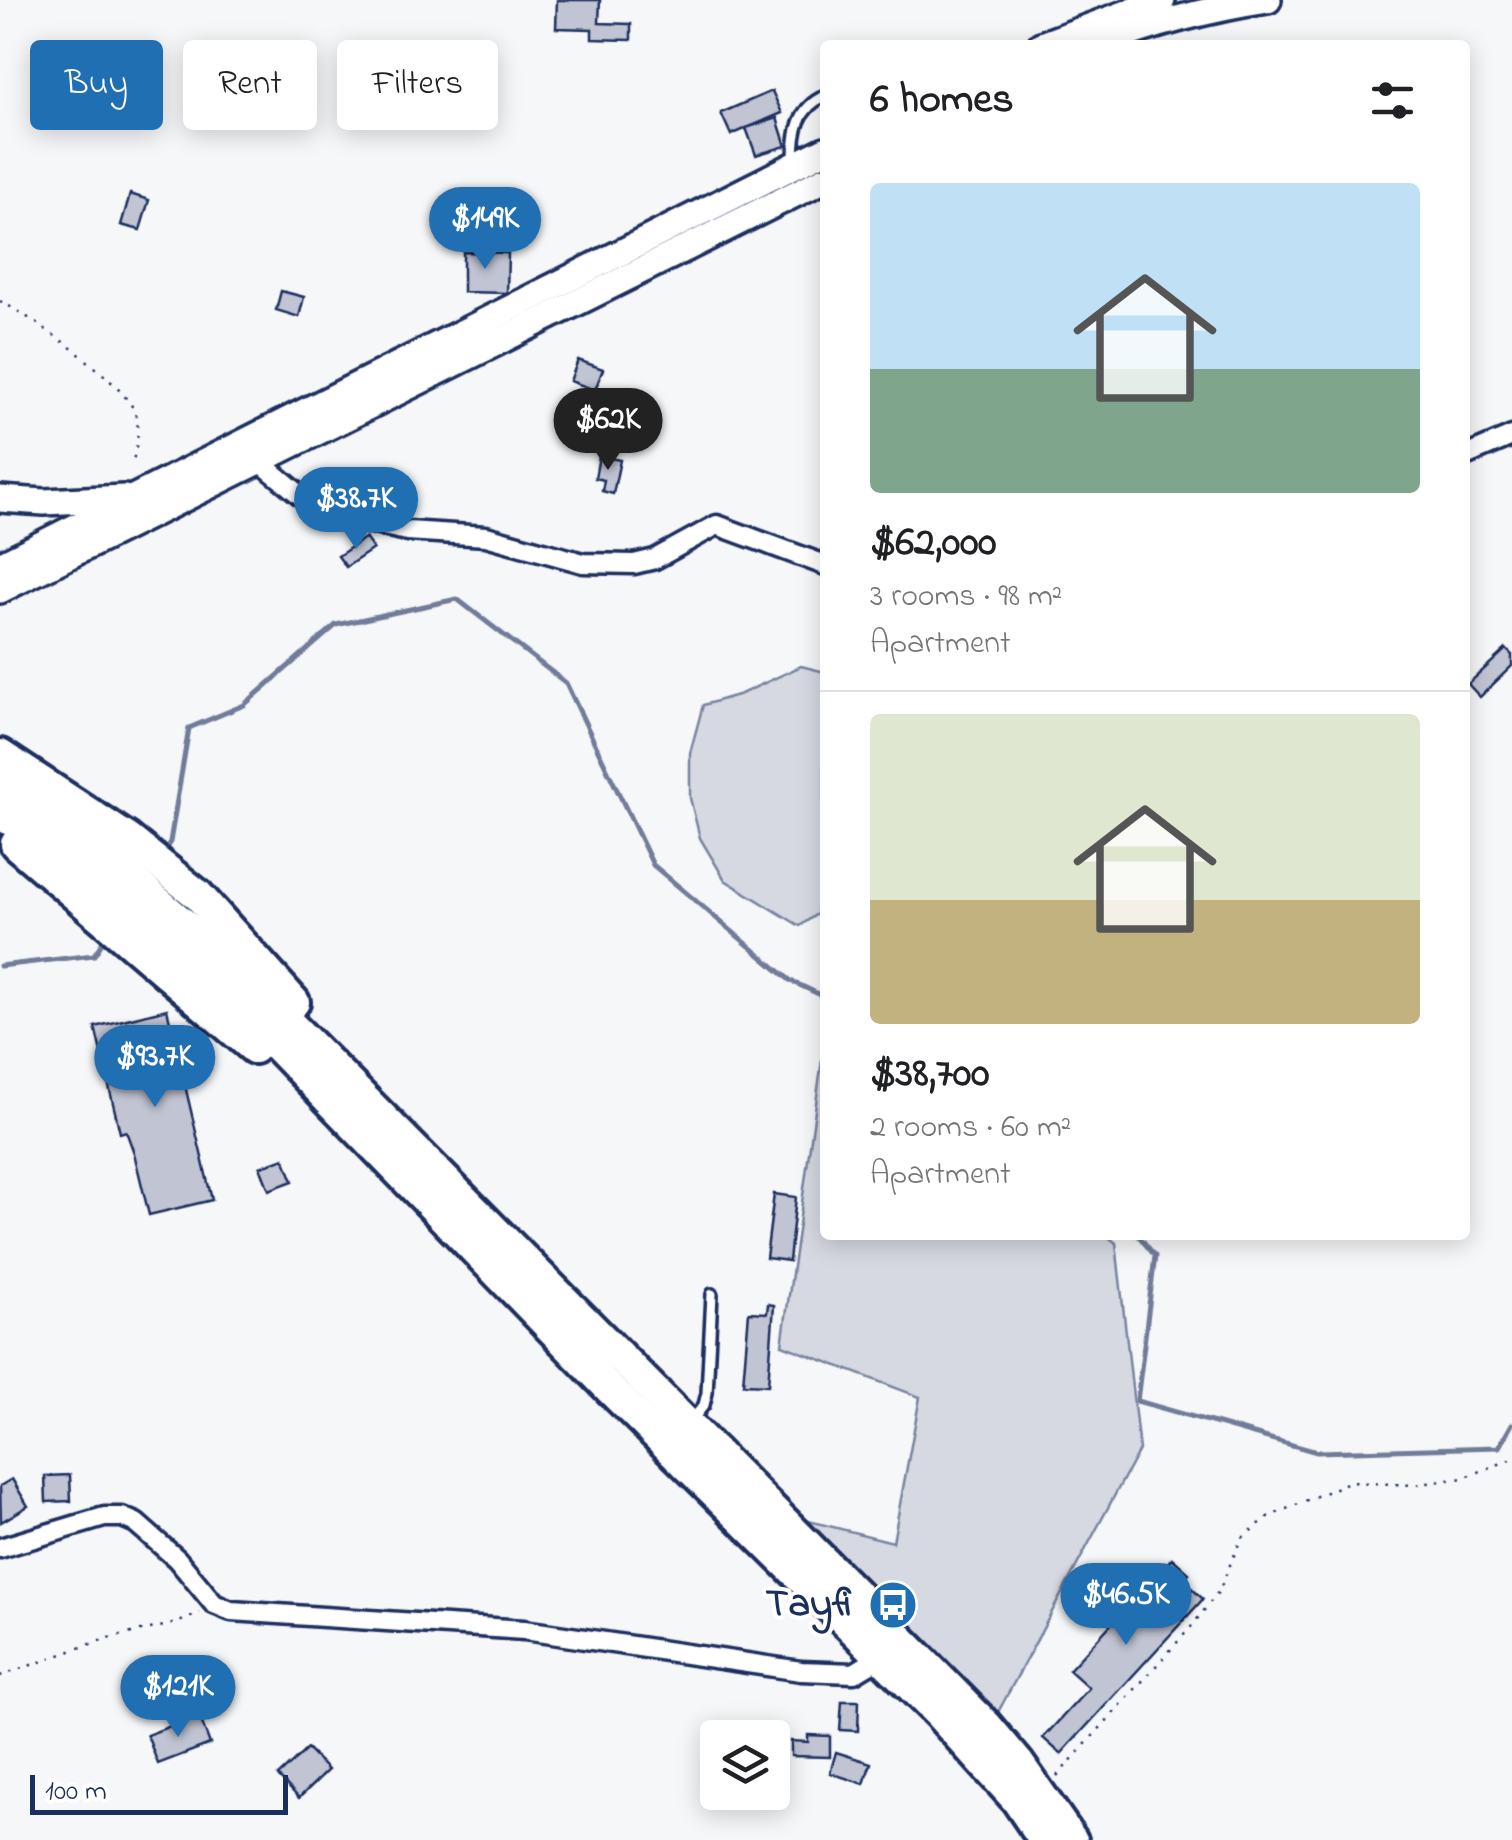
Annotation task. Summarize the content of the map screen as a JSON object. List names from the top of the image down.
{
  "places": {
    "bus stop": ["Tayfi"]
  },
  "scale_bar": "100 m",
  "page": {
    "chip": ["Buy", "Rent", "Filters"],
    "heading": "6 homes",
    "list": [
      {
        "name": "$62,000",
        "note": "3 rooms · 98 m² · Apartment"
      },
      {
        "name": "$38,700",
        "note": "2 rooms · 60 m² · Apartment"
      }
    ],
    "price": [
      "$149K",
      "$62K",
      "$38.7K",
      "$93.7K",
      "$46.5K",
      "$121K"
    ],
    "scale": "100 m"
  }
}
